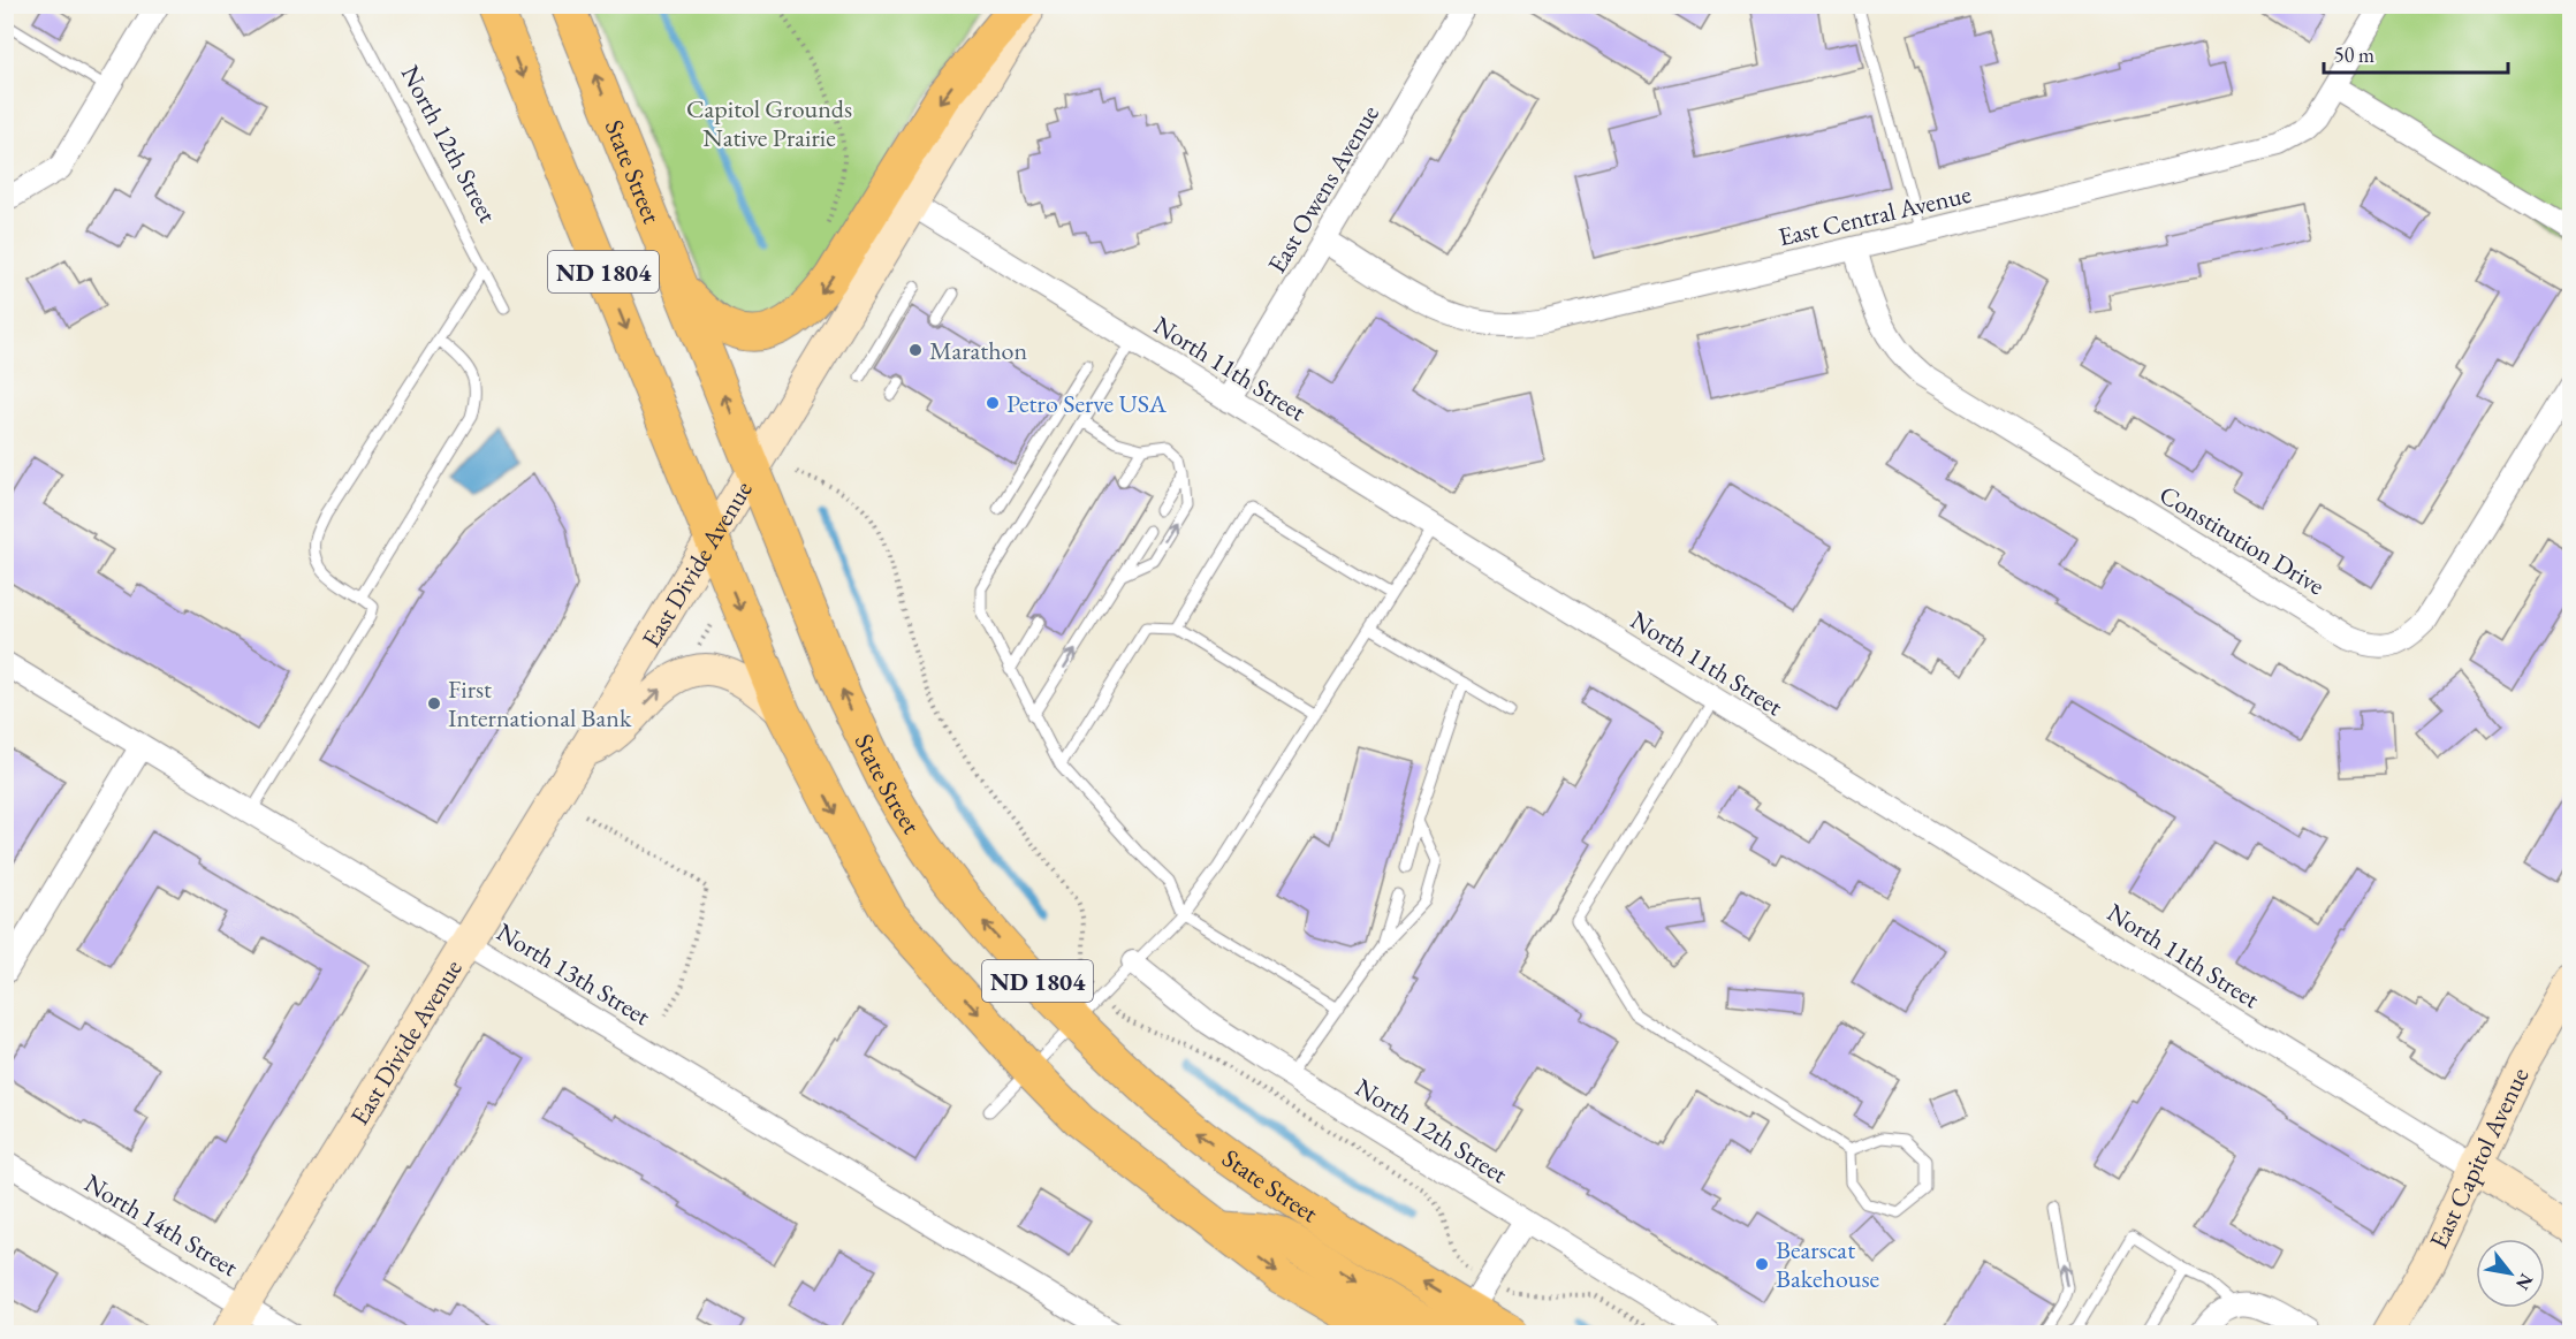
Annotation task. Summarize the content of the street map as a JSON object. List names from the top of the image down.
{
  "streets": {
    "main road": ["State Street", "ND 1804"],
    "street": [
      "North 12th Street",
      "East Owens Avenue",
      "East Central Avenue",
      "North 11th Street",
      "Constitution Drive",
      "East Divide Avenue",
      "North 13th Street",
      "East Capitol Avenue",
      "North 14th Street"
    ]
  },
  "crossings": [
    ["State Street", "East Divide Avenue"],
    ["East Owens Avenue", "East Central Avenue"],
    ["East Owens Avenue", "North 11th Street"],
    ["East Central Avenue", "Constitution Drive"],
    ["ND 1804", "East Divide Avenue"],
    ["North 11th Street", "East Divide Avenue"],
    ["North 11th Street", "East Capitol Avenue"],
    ["East Divide Avenue", "North 13th Street"],
    ["East Divide Avenue", "North 14th Street"]
  ],
  "parks": ["Capitol Grounds Native Prairie"],
  "places": [
    "Marathon",
    "Petro Serve USA",
    "First International Bank",
    "Bearscat Bakehouse"
  ],
  "scale_bar": "50 m",
  "north": "bottom right"
}
